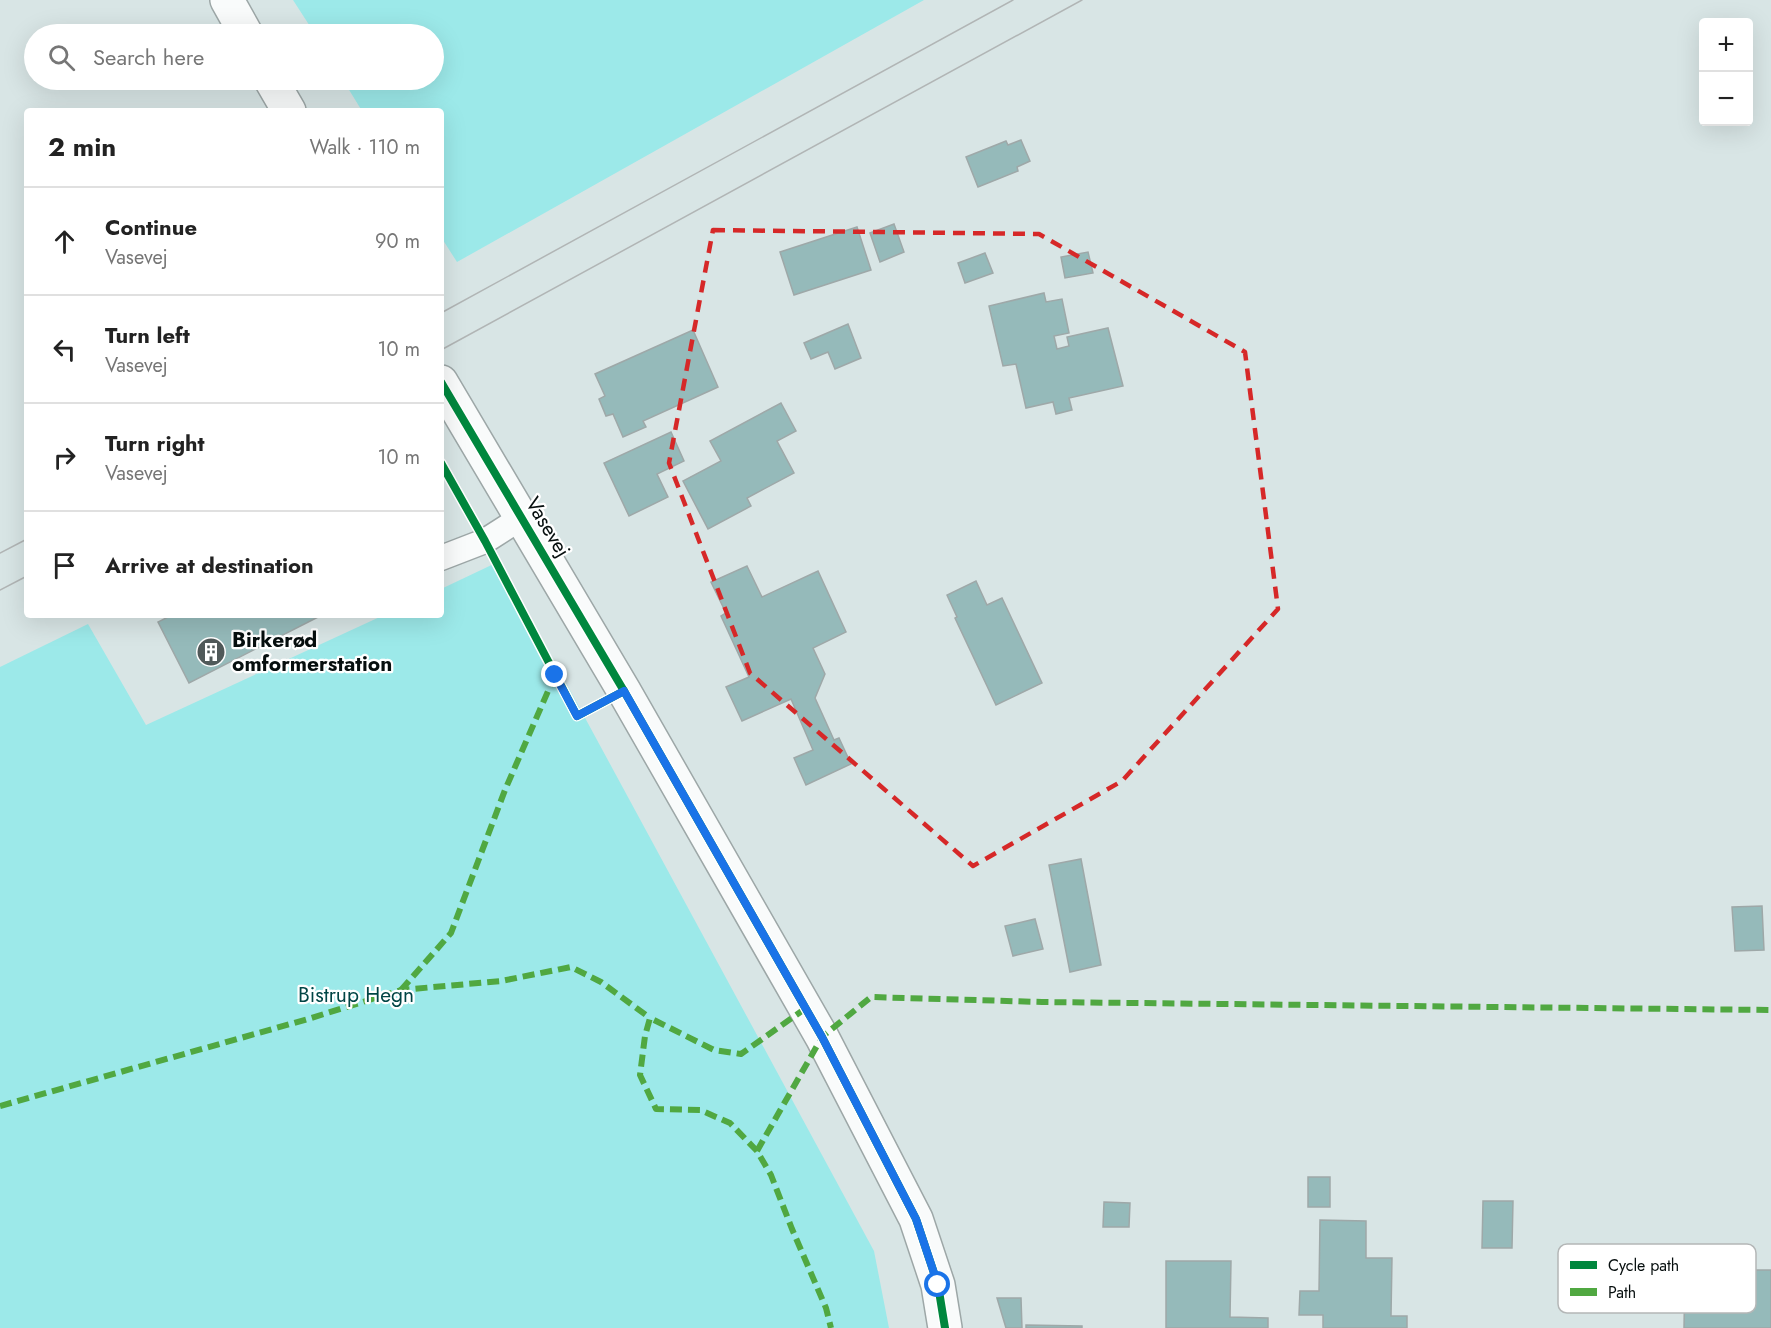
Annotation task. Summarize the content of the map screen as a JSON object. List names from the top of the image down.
{
  "streets": {
    "street": ["Vasevej"]
  },
  "parks": ["Bistrup Hegn"],
  "places": {
    "building": ["Birkerød omformerstation"]
  },
  "legend": ["Cycle path", "Path"],
  "page": {
    "map_buttons": ["+", "−"],
    "search": "Search here",
    "heading": ["2 min", "Walk · 110 m"],
    "list": [
      ["Continue", "Vasevej", "90 m"],
      ["Turn left", "Vasevej", "10 m"],
      ["Turn right", "Vasevej", "10 m"],
      "Arrive at destination"
    ]
  }
}
